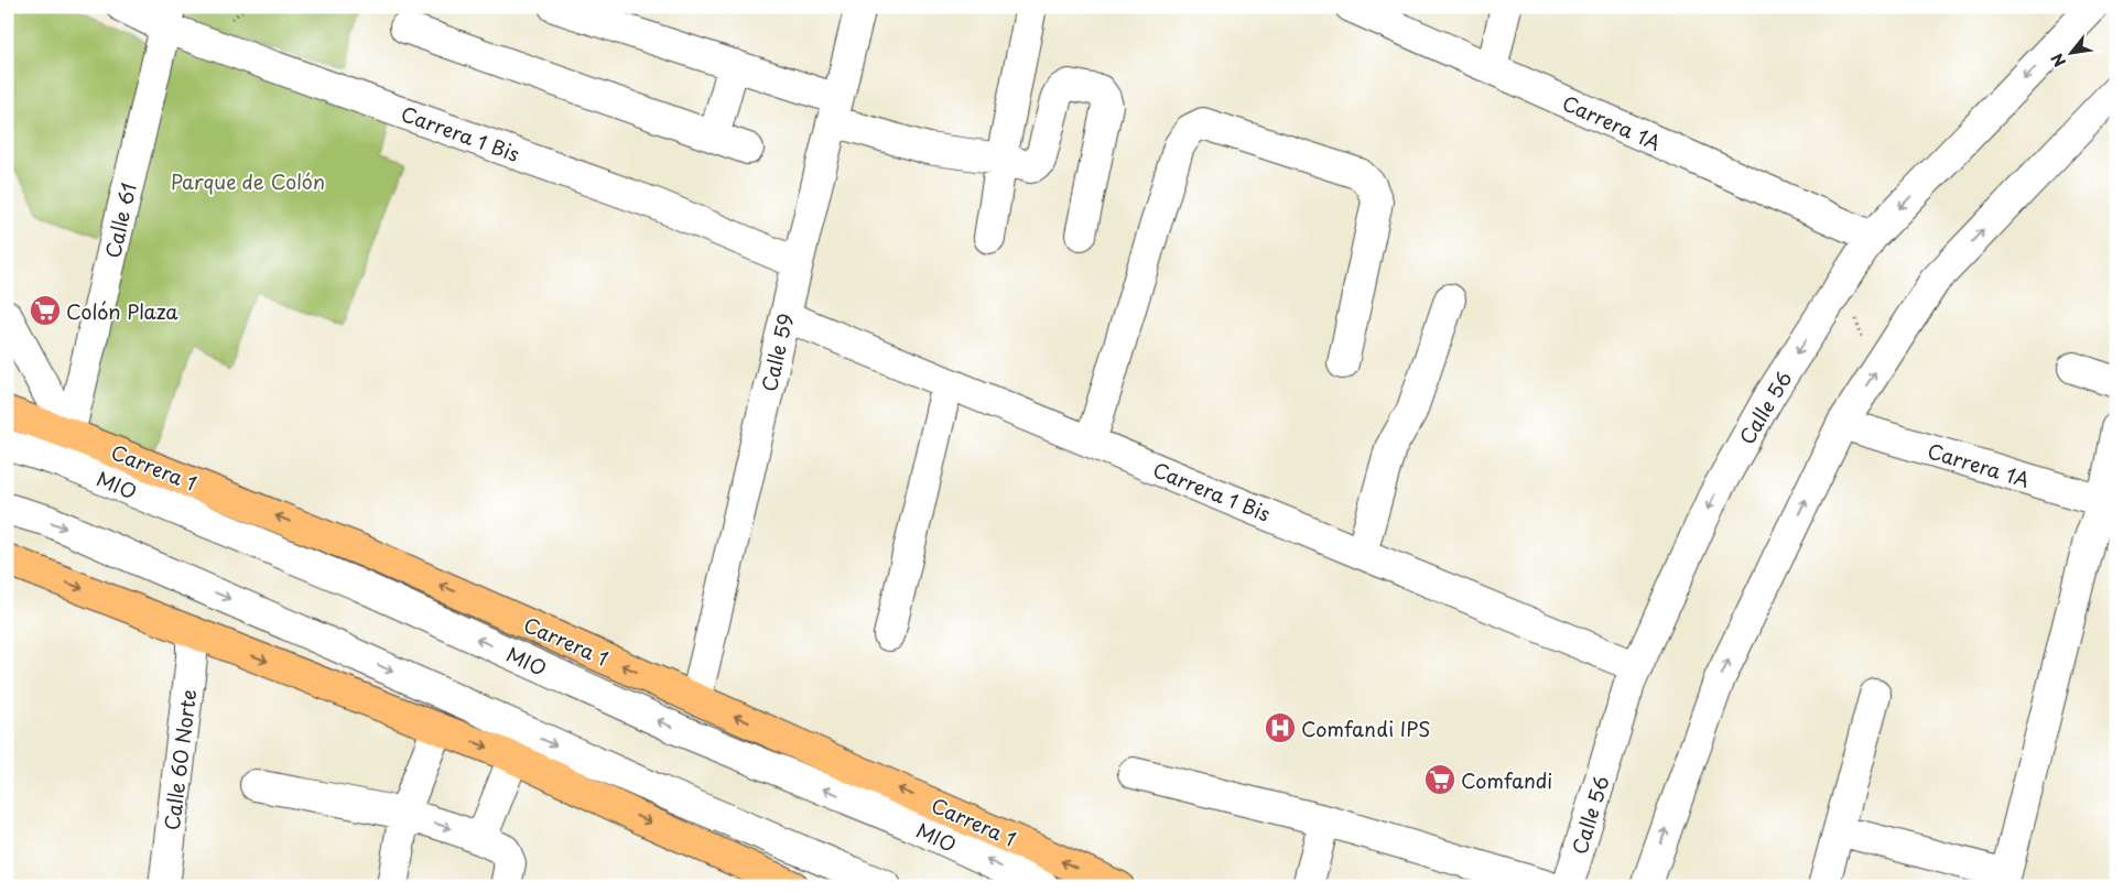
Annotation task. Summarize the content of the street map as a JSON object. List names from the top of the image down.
{
  "streets": {
    "main road": ["Carrera 1"],
    "street": [
      "Carrera 1A",
      "Carrera 1 Bis",
      "Calle 61",
      "Calle 59",
      "Calle 56",
      "MIO",
      "Calle 60 Norte"
    ]
  },
  "crossings": [
    ["Carrera 1A", "Calle 56"],
    ["Carrera 1 Bis", "Calle 61"],
    ["Carrera 1 Bis", "Calle 59"],
    ["Carrera 1 Bis", "Calle 56"],
    ["Calle 61", "Carrera 1"],
    ["Calle 59", "Carrera 1"]
  ],
  "parks": ["Parque de Colón"],
  "places": {
    "supermarket": ["Colón Plaza", "Comfandi"],
    "hospital": ["Comfandi IPS"]
  },
  "north": "bottom left"
}
